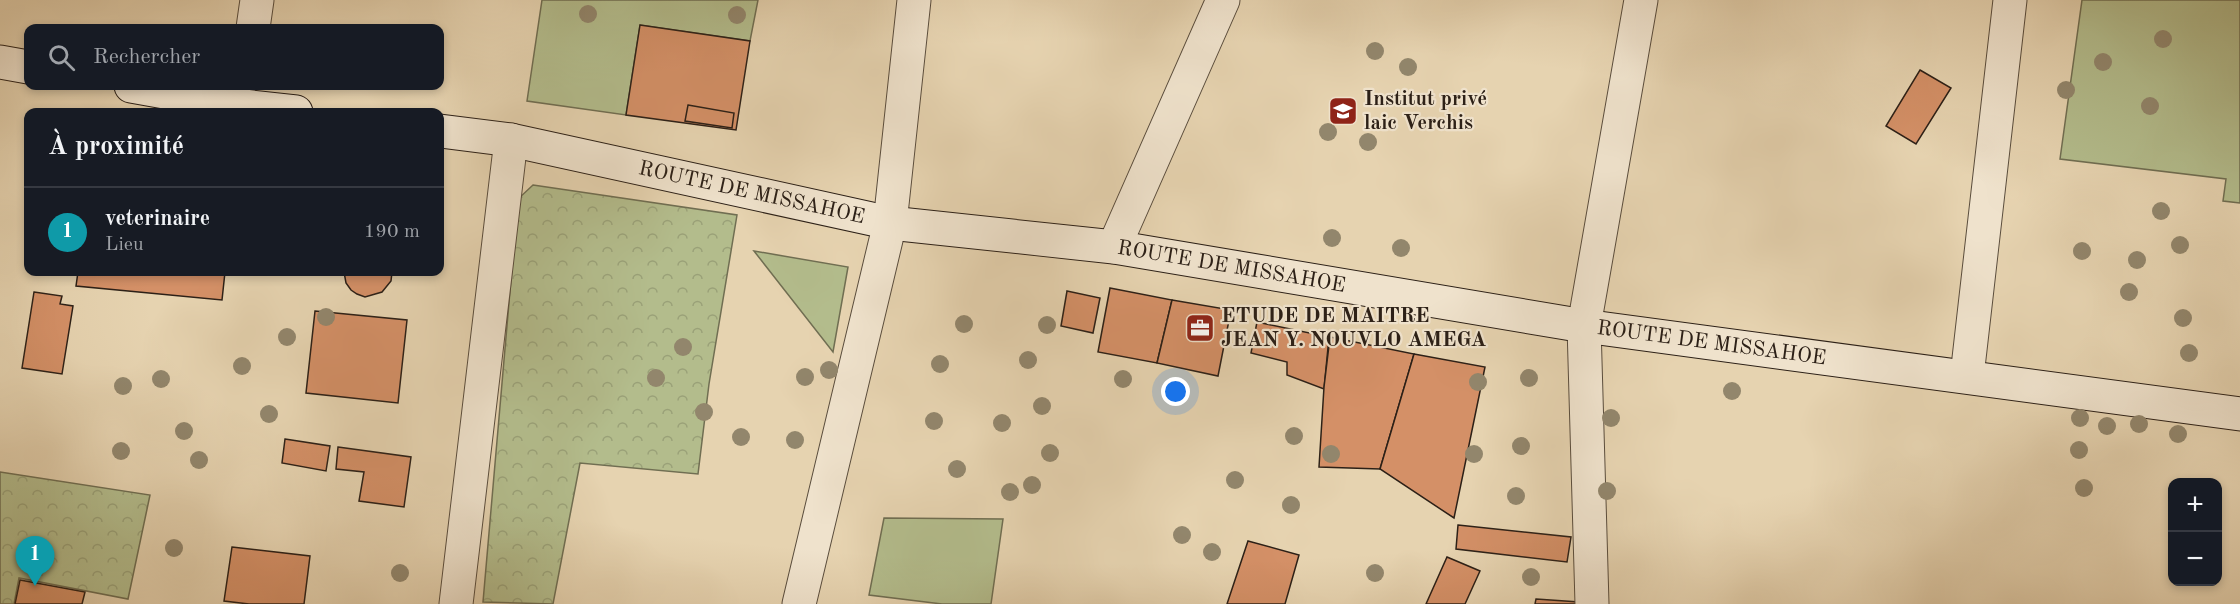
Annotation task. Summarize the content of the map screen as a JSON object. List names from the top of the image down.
{
  "streets": {
    "street": ["ROUTE DE MISSAHOE"]
  },
  "places": {
    "school or university": ["Institut privé laic Verchis"],
    "office": ["ETUDE DE MAITRE JEAN Y. NOUVLO AMEGA"]
  },
  "page": {
    "search": "Rechercher",
    "heading": "À proximité",
    "list": [
      {
        "mark": "1",
        "name": "veterinaire",
        "note": "Lieu",
        "value": "190 m"
      }
    ],
    "map_buttons": ["+", "−"],
    "pins": "1"
  }
}
